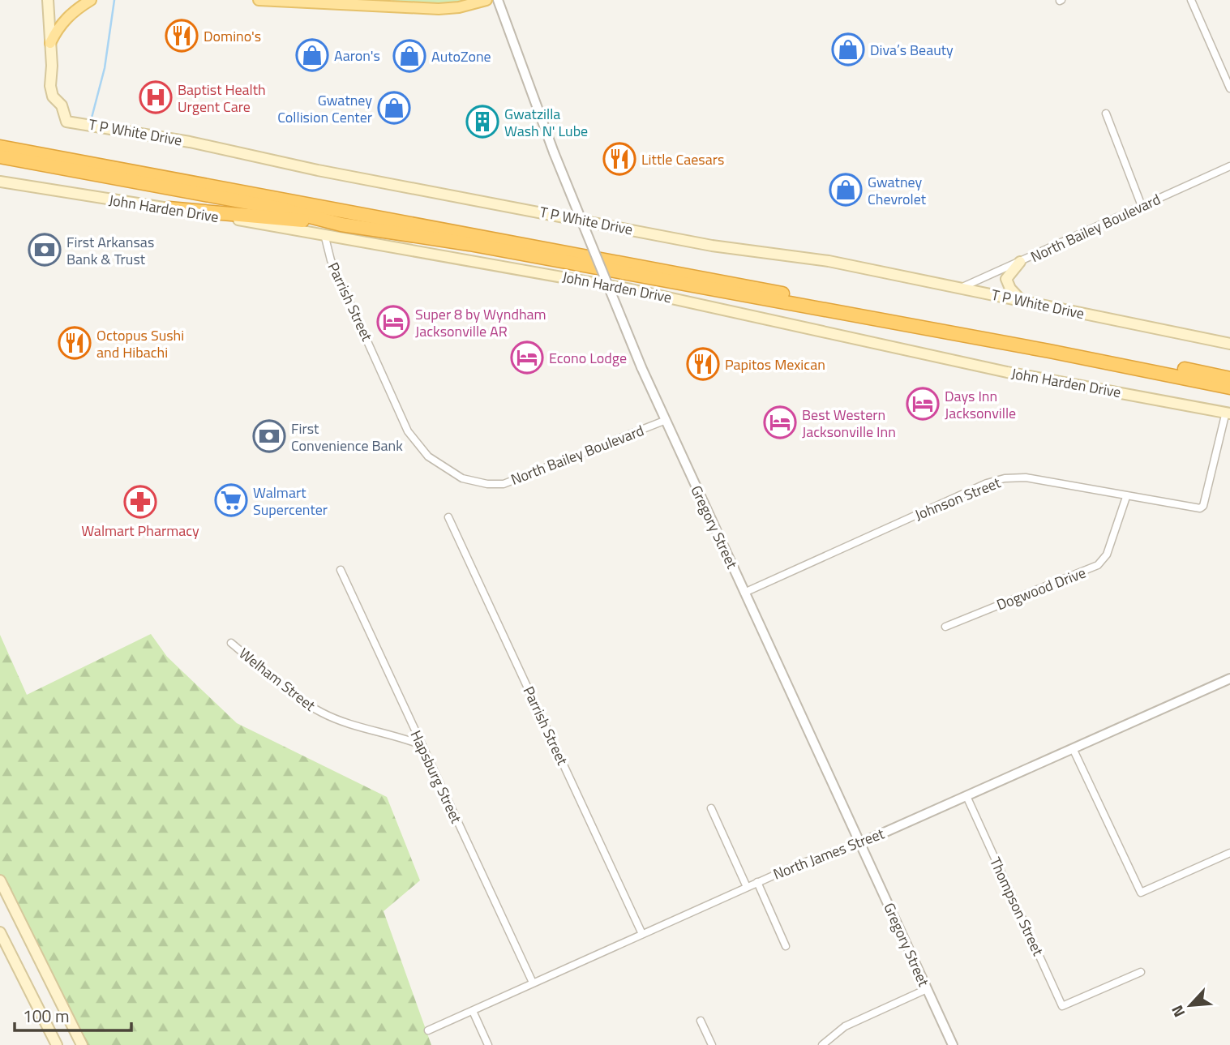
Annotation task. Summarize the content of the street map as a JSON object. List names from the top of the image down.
{
  "streets": {
    "main road": ["T P White Drive", "John Harden Drive"],
    "street": [
      "North Bailey Boulevard",
      "Parrish Street",
      "Johnson Street",
      "Gregory Street",
      "Dogwood Drive",
      "Welham Street",
      "Hapsburg Street",
      "North James Street",
      "Thompson Street"
    ]
  },
  "crossings": [
    ["T P White Drive", "North Bailey Boulevard"],
    ["John Harden Drive", "Parrish Street"],
    ["John Harden Drive", "Johnson Street"],
    ["North Bailey Boulevard", "Parrish Street"],
    ["North Bailey Boulevard", "Gregory Street"],
    ["Parrish Street", "North James Street"],
    ["Johnson Street", "Gregory Street"],
    ["Johnson Street", "Dogwood Drive"],
    ["Gregory Street", "North James Street"],
    ["Welham Street", "Hapsburg Street"],
    ["Hapsburg Street", "North James Street"],
    ["North James Street", "Thompson Street"]
  ],
  "places": {
    "restaurant": [
      "Domino's",
      "Little Caesars",
      "Octopus Sushi and Hibachi",
      "Papitos Mexican"
    ],
    "shop": [
      "Diva’s Beauty",
      "Aaron's",
      "AutoZone",
      "Gwatney Collision Center",
      "Gwatney Chevrolet"
    ],
    "hospital": ["Baptist Health Urgent Care"],
    "building": ["Gwatzilla Wash N' Lube"],
    "bank": ["First Arkansas Bank & Trust", "First Convenience Bank"],
    "hotel": [
      "Super 8 by Wyndham Jacksonville AR",
      "Econo Lodge",
      "Days Inn Jacksonville",
      "Best Western Jacksonville Inn"
    ],
    "supermarket": ["Walmart Supercenter"],
    "pharmacy": ["Walmart Pharmacy"]
  },
  "scale_bar": "100 m",
  "north": "bottom left"
}
